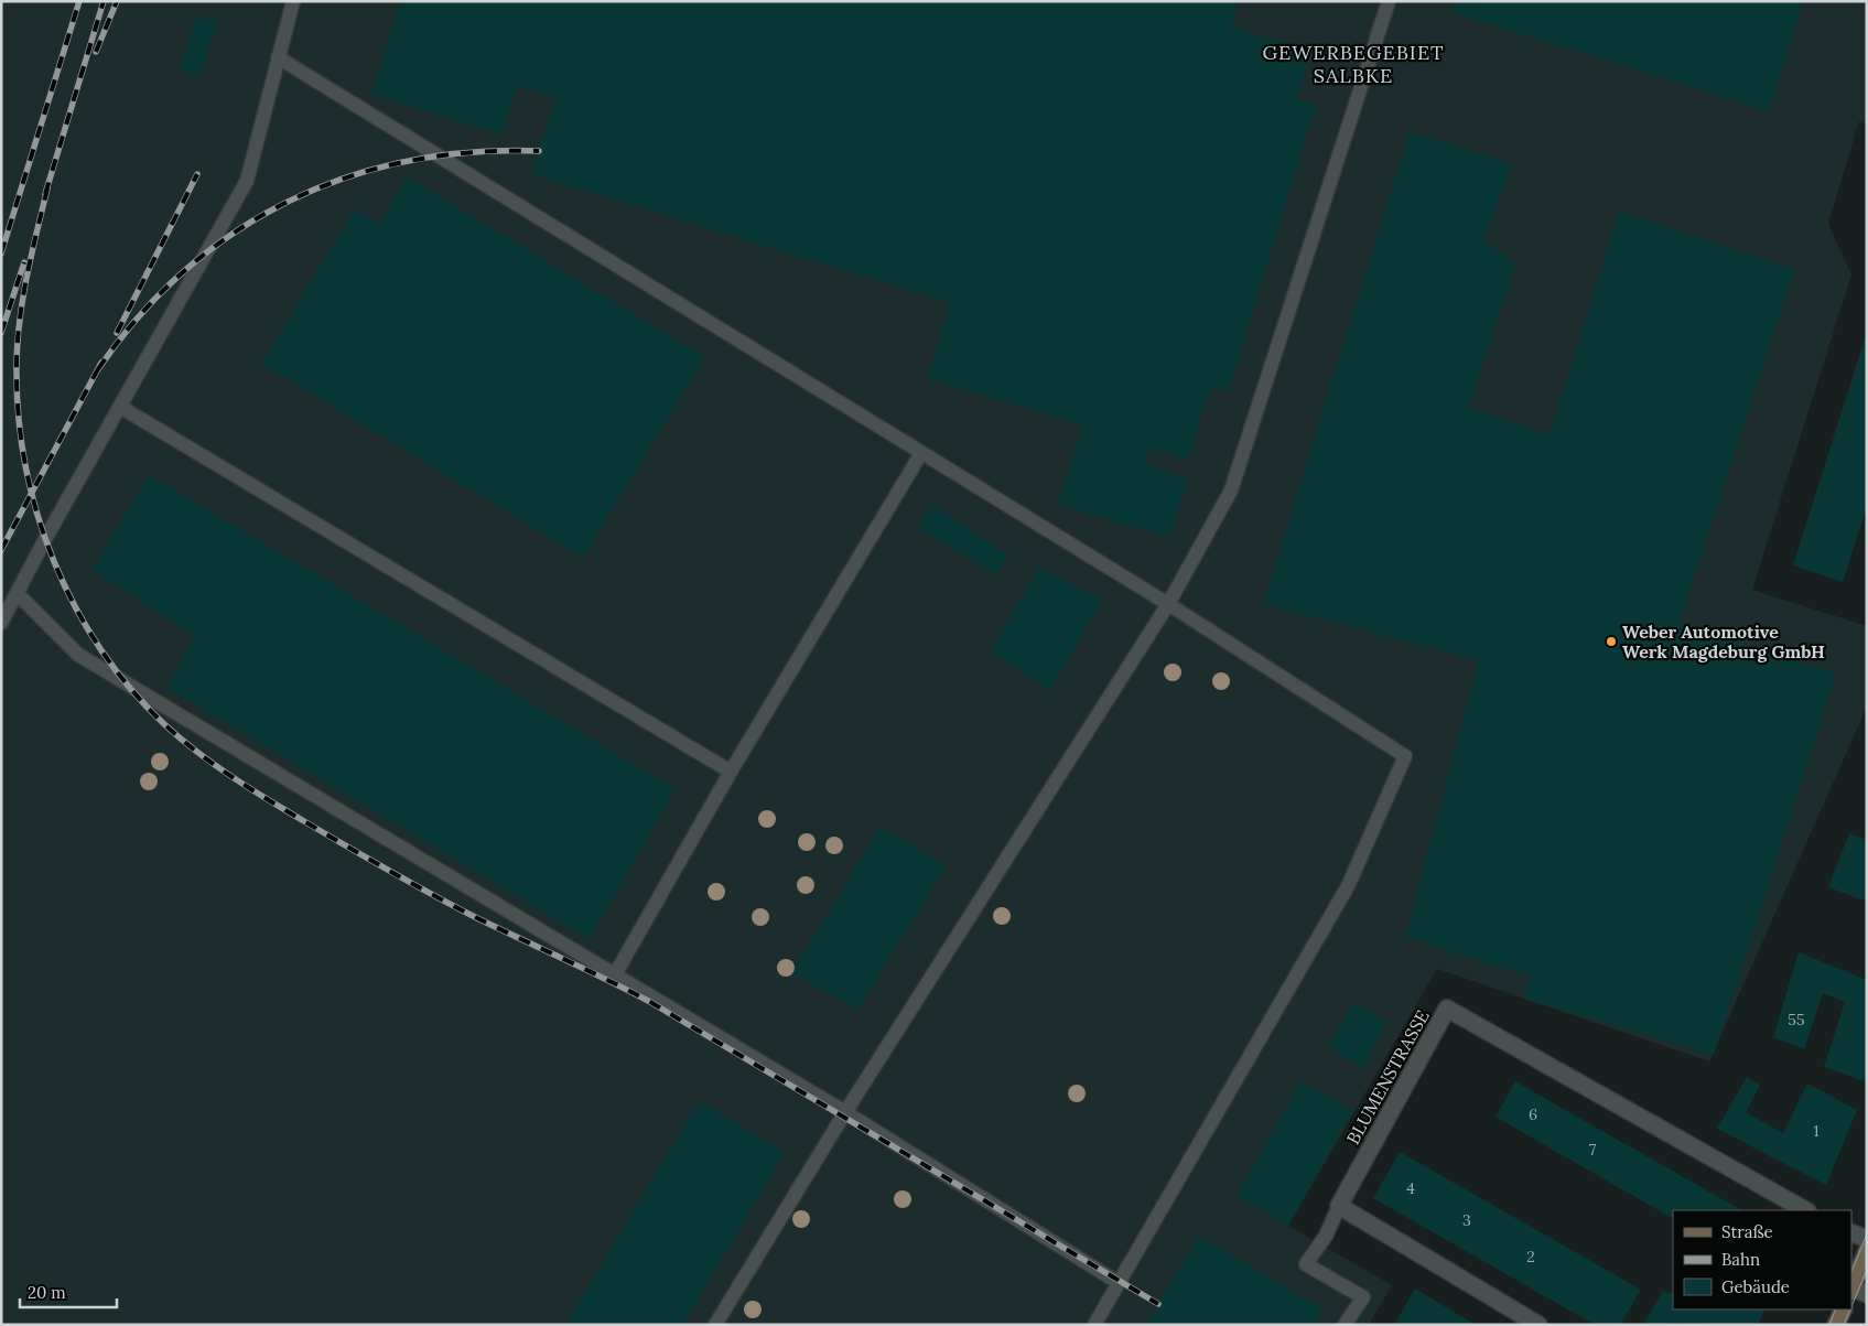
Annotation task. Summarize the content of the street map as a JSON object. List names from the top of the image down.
{
  "streets": {
    "street": ["BLUMENSTRASSE"]
  },
  "districts": ["GEWERBEGEBIET SALBKE"],
  "places": ["Weber Automotive Werk Magdeburg GmbH"],
  "house_numbers": [
    "55",
    "6",
    "1",
    "7",
    "4",
    "3",
    "2"
  ],
  "legend": ["Straße", "Bahn", "Gebäude"],
  "scale_bar": "20 m"
}
